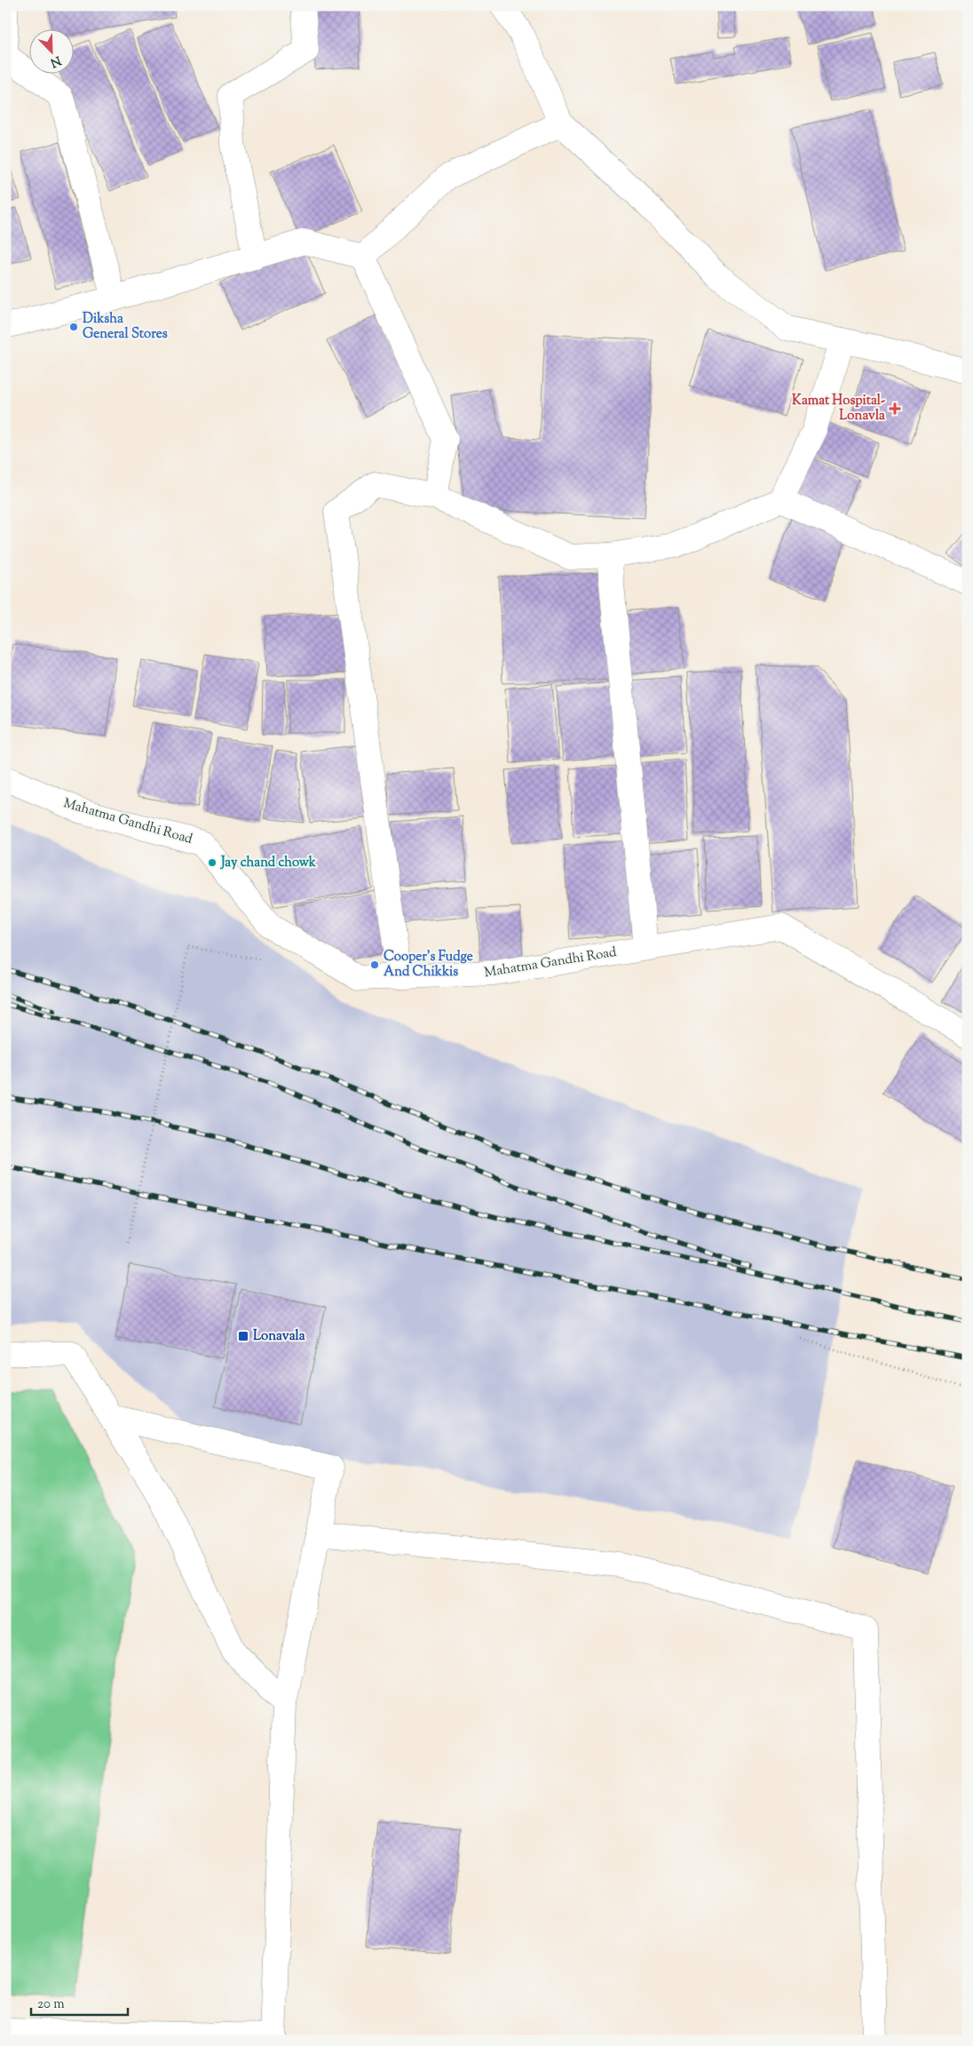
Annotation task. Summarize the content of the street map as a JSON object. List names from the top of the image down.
{
  "streets": {
    "street": ["Mahatma Gandhi Road"]
  },
  "places": {
    "other": ["Diksha General Stores", "Jay chand chowk", "Cooper's Fudge And Chikkis"],
    "health": ["Kamat Hospital- Lonavla"],
    "transit": ["Lonavala"]
  },
  "scale_bar": "20 m",
  "north": "bottom right"
}
